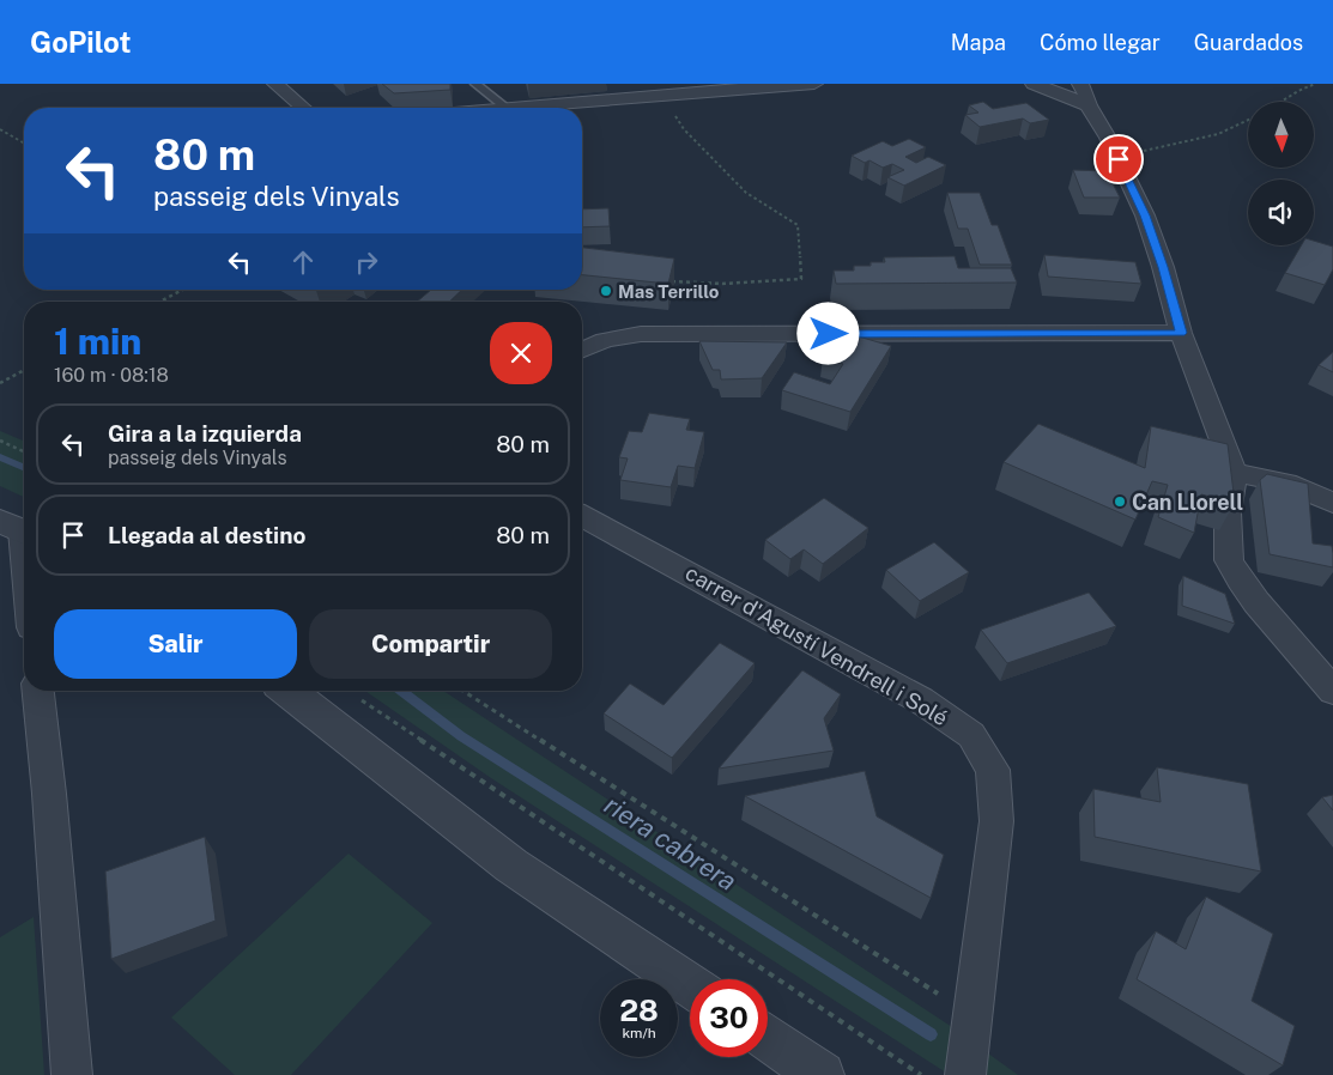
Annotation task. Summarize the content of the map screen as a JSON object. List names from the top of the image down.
{
  "streets": {
    "street": ["carrer d'Agustí Vendrell i Solé"]
  },
  "water": ["riera cabrera"],
  "places": ["Mas Terrillo", "Can Llorell"],
  "north": "bottom",
  "page": {
    "header": "GoPilot",
    "nav": ["Mapa", "Cómo llegar", "Guardados"],
    "turn": ["80 m", "passeig dels Vinyals"],
    "heading": ["1 min", "160 m · 08:18"],
    "list": [
      {
        "name": "Gira a la izquierda",
        "note": "passeig dels Vinyals",
        "value": "80 m"
      },
      {
        "name": "Llegada al destino",
        "value": "80 m"
      }
    ],
    "buttons": ["Salir", "Compartir"],
    "speed": "28 km/h",
    "limit": "30"
  }
}
